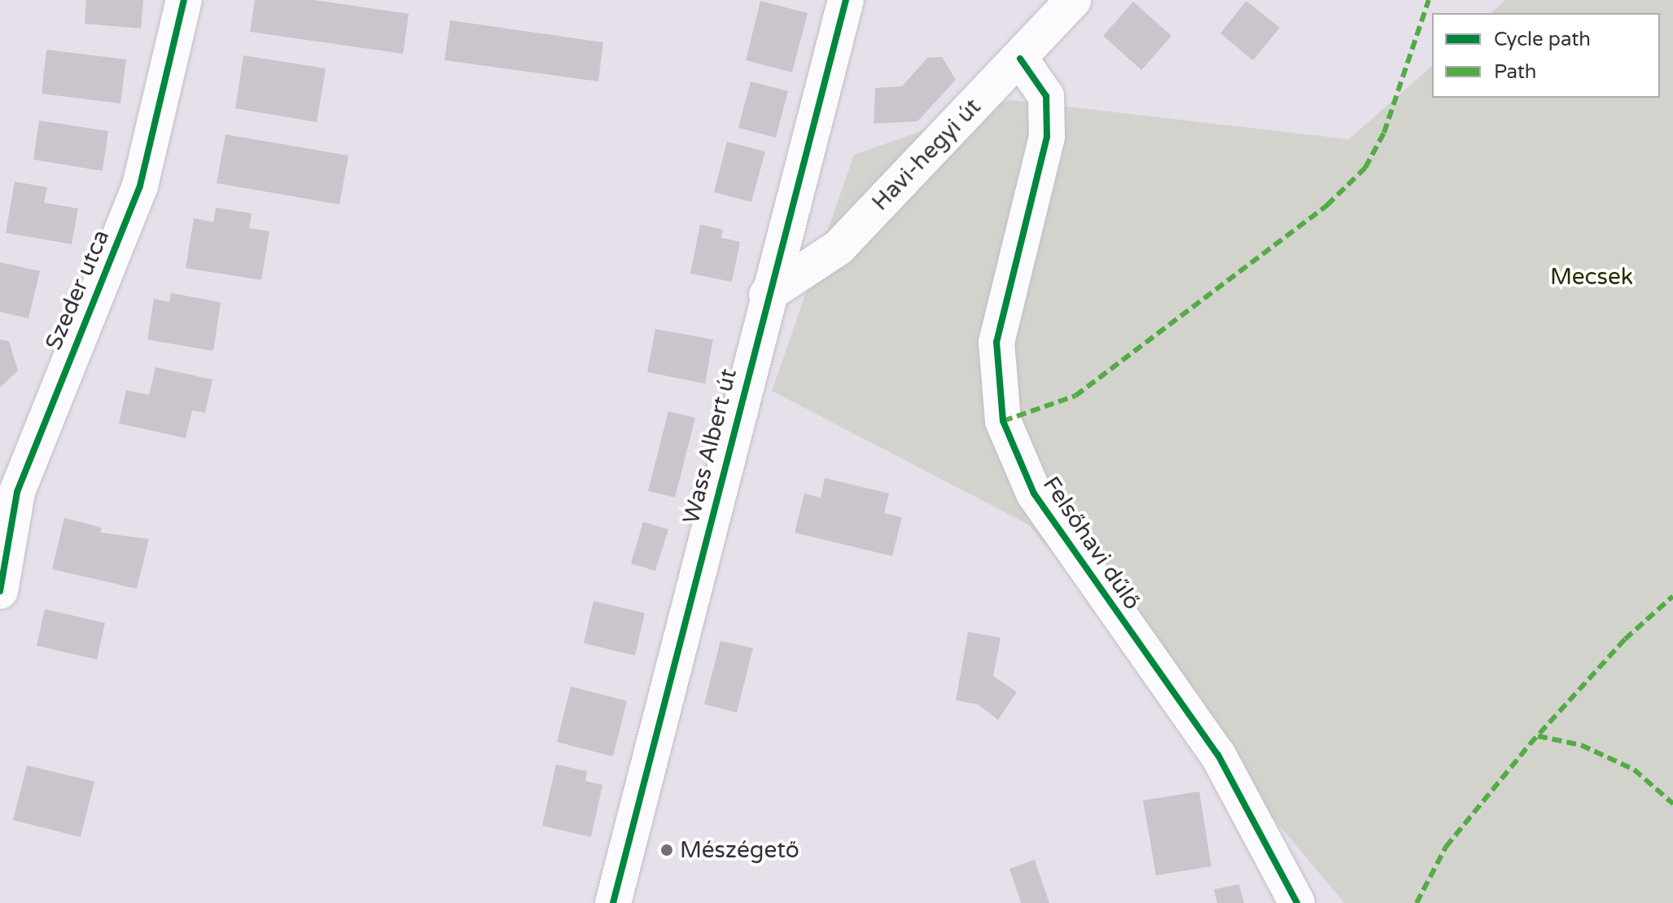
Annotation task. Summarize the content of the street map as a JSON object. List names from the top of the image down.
{
  "streets": {
    "street": [
      "Havi-hegyi út",
      "Szeder utca",
      "Wass Albert út",
      "Felsőhavi dűlő"
    ]
  },
  "crossings": [
    ["Havi-hegyi út", "Wass Albert út"],
    ["Havi-hegyi út", "Felsőhavi dűlő"]
  ],
  "parks": ["Mecsek"],
  "places": ["Mészégető"],
  "legend": ["Cycle path", "Path"]
}
